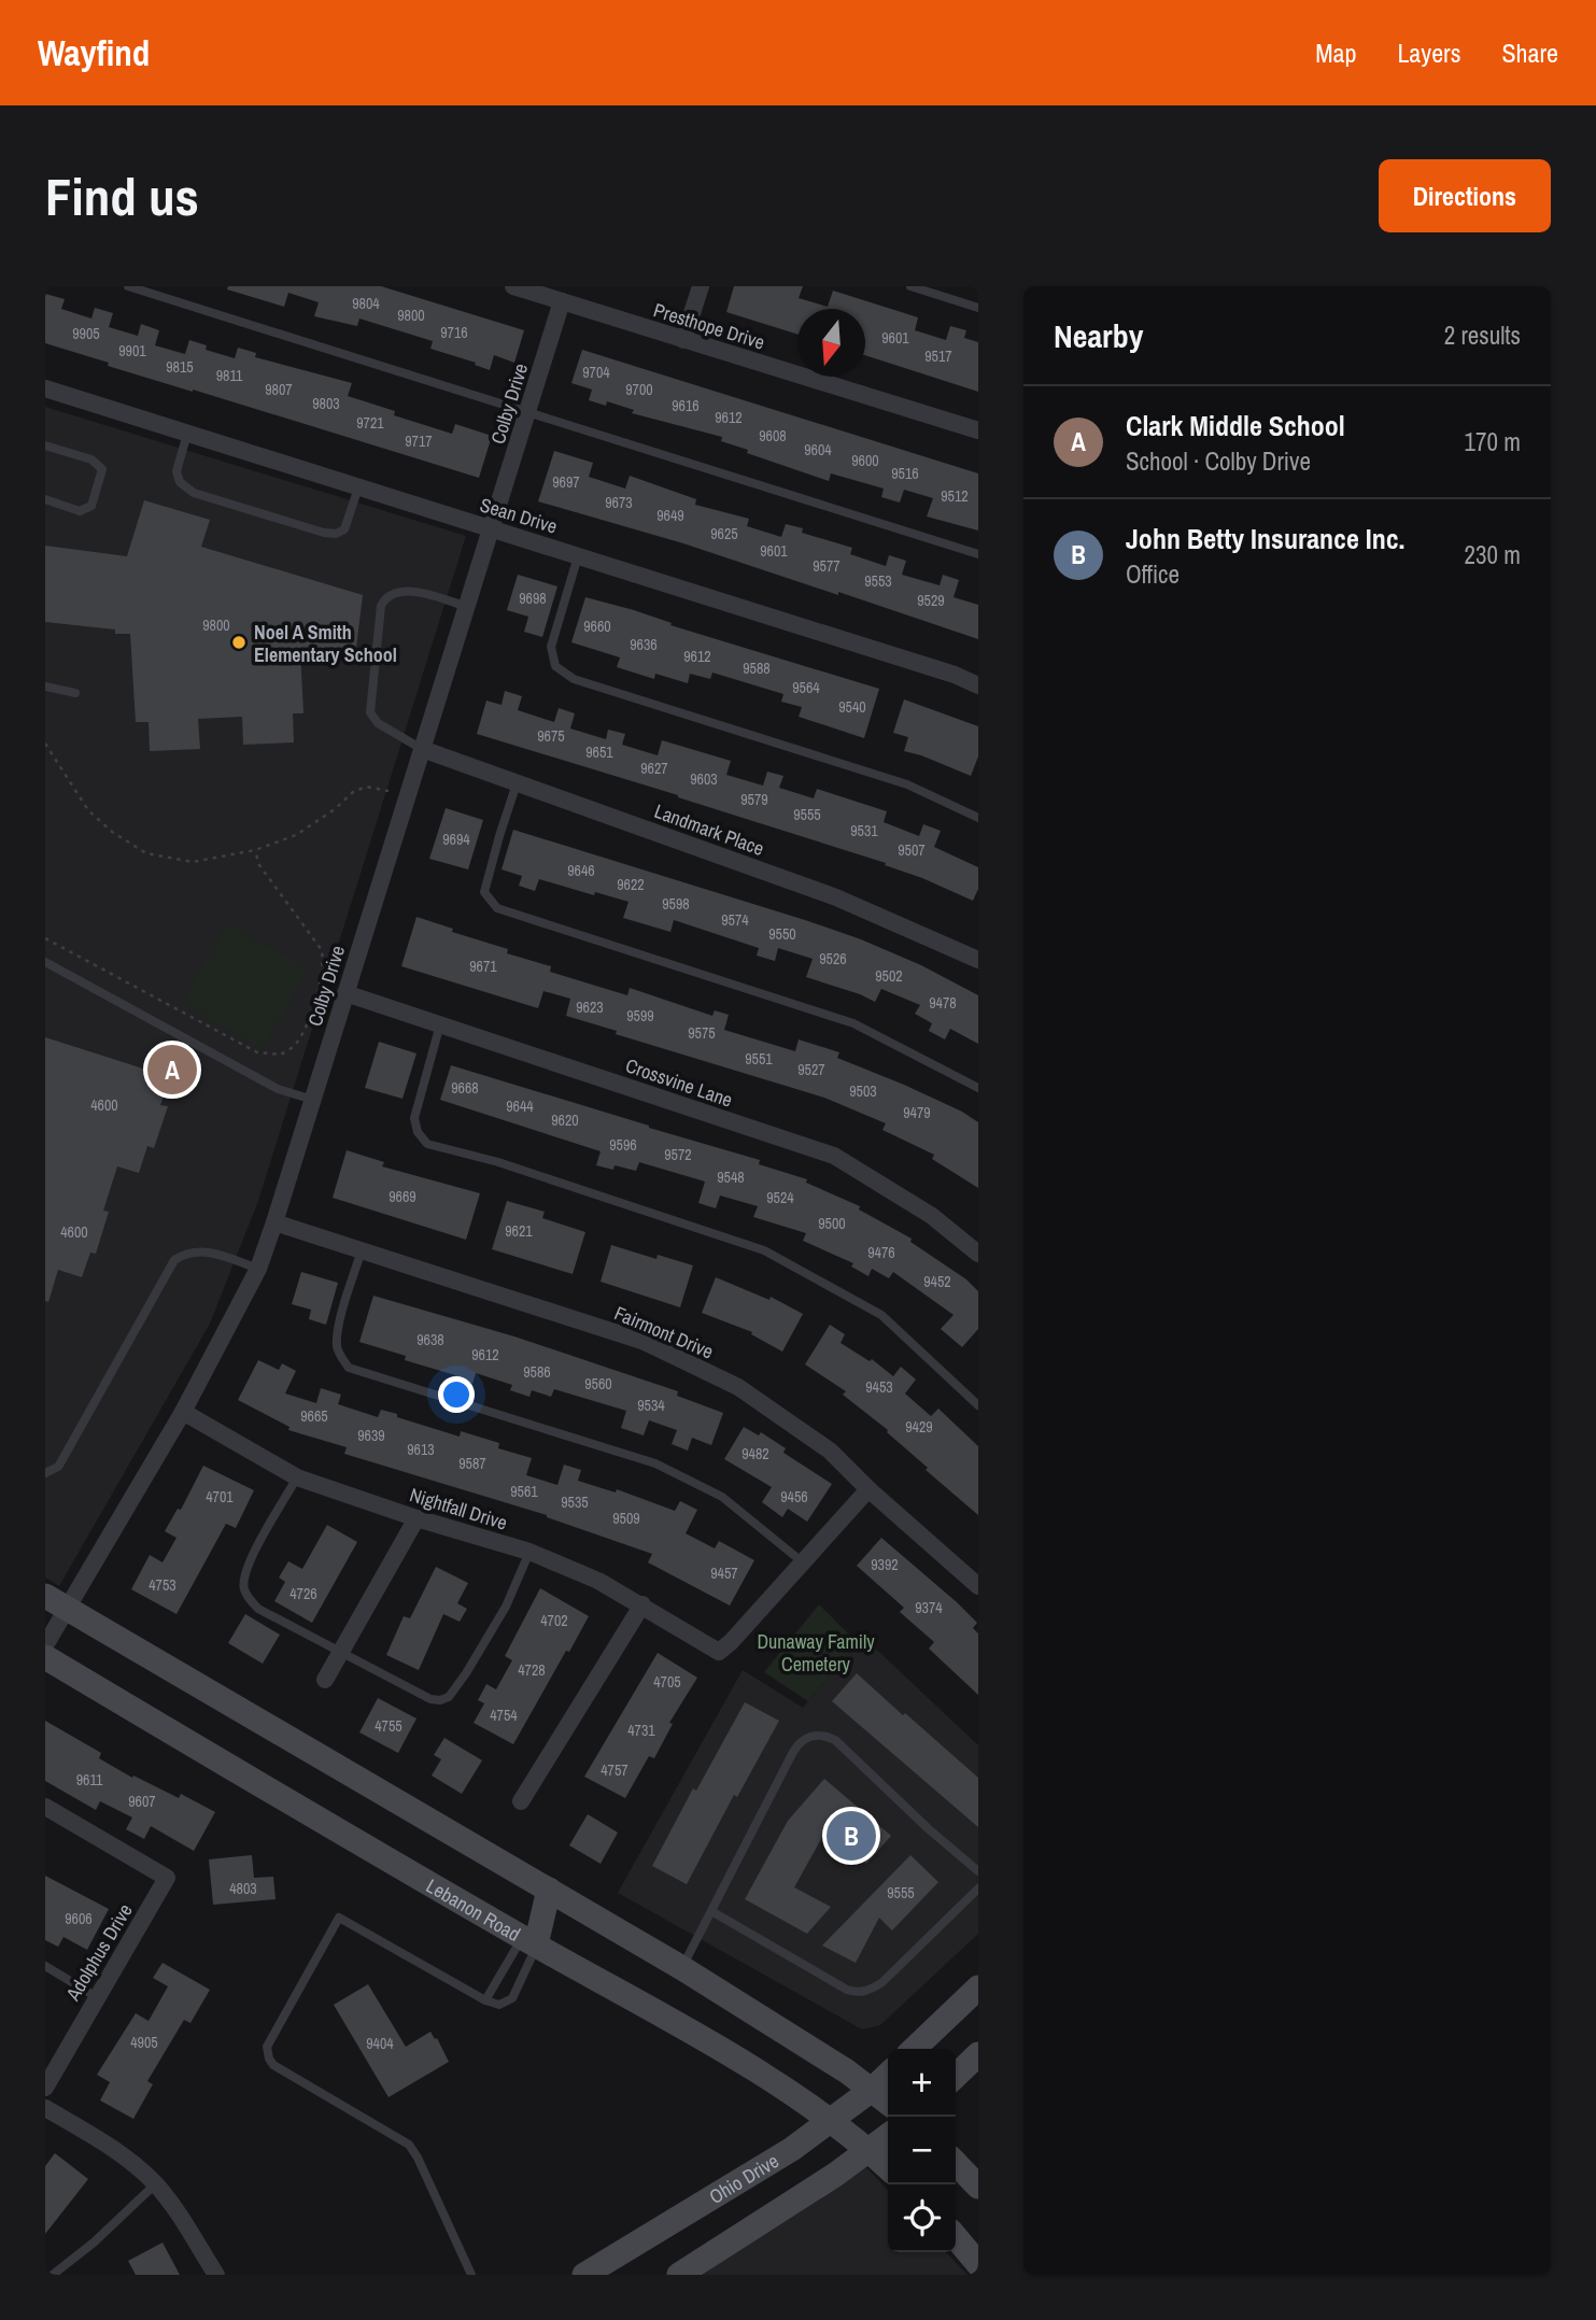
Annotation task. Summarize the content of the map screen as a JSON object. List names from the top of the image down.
{
  "streets": {
    "main road": ["Lebanon Road", "Ohio Drive"],
    "street": [
      "Presthope Drive",
      "Colby Drive",
      "Sean Drive",
      "Landmark Place",
      "Crossvine Lane",
      "Fairmont Drive",
      "Nightfall Drive",
      "Adolphus Drive"
    ]
  },
  "crossings": [
    ["Presthope Drive", "Colby Drive"],
    ["Colby Drive", "Sean Drive"],
    ["Colby Drive", "Landmark Place"],
    ["Colby Drive", "Crossvine Lane"],
    ["Colby Drive", "Fairmont Drive"],
    ["Colby Drive", "Nightfall Drive"],
    ["Lebanon Road", "Ohio Drive"]
  ],
  "parks": ["Dunaway Family Cemetery"],
  "places": ["Noel A Smith Elementary School"],
  "house_numbers": [
    "9804",
    "9800",
    "9716",
    "9905",
    "9601",
    "9901",
    "9517",
    "9815",
    "9704",
    "9811",
    "9807",
    "9700",
    "9803",
    "9616",
    "9612",
    "9721",
    "9608",
    "9717",
    "9604",
    "9600",
    "9516",
    "9697",
    "9512",
    "9673",
    "9649",
    "9625",
    "9601",
    "9577",
    "9553",
    "9698",
    "9529",
    "9800",
    "9660",
    "9636",
    "9612",
    "9588",
    "9564",
    "9540",
    "9675",
    "9651",
    "9627",
    "9603",
    "9579",
    "9555",
    "9531",
    "9694",
    "9507",
    "9646",
    "9622",
    "9598",
    "9574",
    "9550",
    "9526",
    "9671",
    "9502",
    "9478",
    "9623",
    "9599",
    "9575",
    "9551",
    "9527",
    "9668",
    "9503",
    "4600",
    "9644",
    "9479",
    "9620",
    "9596",
    "9572",
    "9548",
    "9669",
    "9524",
    "9500",
    "9621",
    "4600",
    "9476",
    "9452",
    "9638",
    "9612",
    "9586",
    "9560",
    "9453",
    "9534",
    "9665",
    "9429",
    "9639",
    "9613",
    "9482",
    "9587",
    "9561",
    "4701",
    "9456",
    "9535",
    "9509",
    "9392",
    "9457",
    "4753",
    "4726",
    "9374",
    "4702",
    "4728",
    "4705",
    "4754",
    "4755",
    "4731",
    "4757",
    "9611",
    "9607",
    "4803",
    "9555",
    "9606",
    "4905",
    "9404"
  ],
  "north": "bottom",
  "page": {
    "header": "Wayfind",
    "nav": ["Map", "Layers", "Share"],
    "buttons": "Directions",
    "title": "Find us",
    "heading": ["Nearby", "2 results"],
    "list": [
      {
        "mark": "A",
        "name": "Clark Middle School",
        "note": "School · Colby Drive",
        "value": "170 m"
      },
      {
        "mark": "B",
        "name": "John Betty Insurance Inc.",
        "note": "Office",
        "value": "230 m"
      }
    ],
    "pins": ["A", "B"],
    "map_buttons": ["+", "−"]
  }
}
